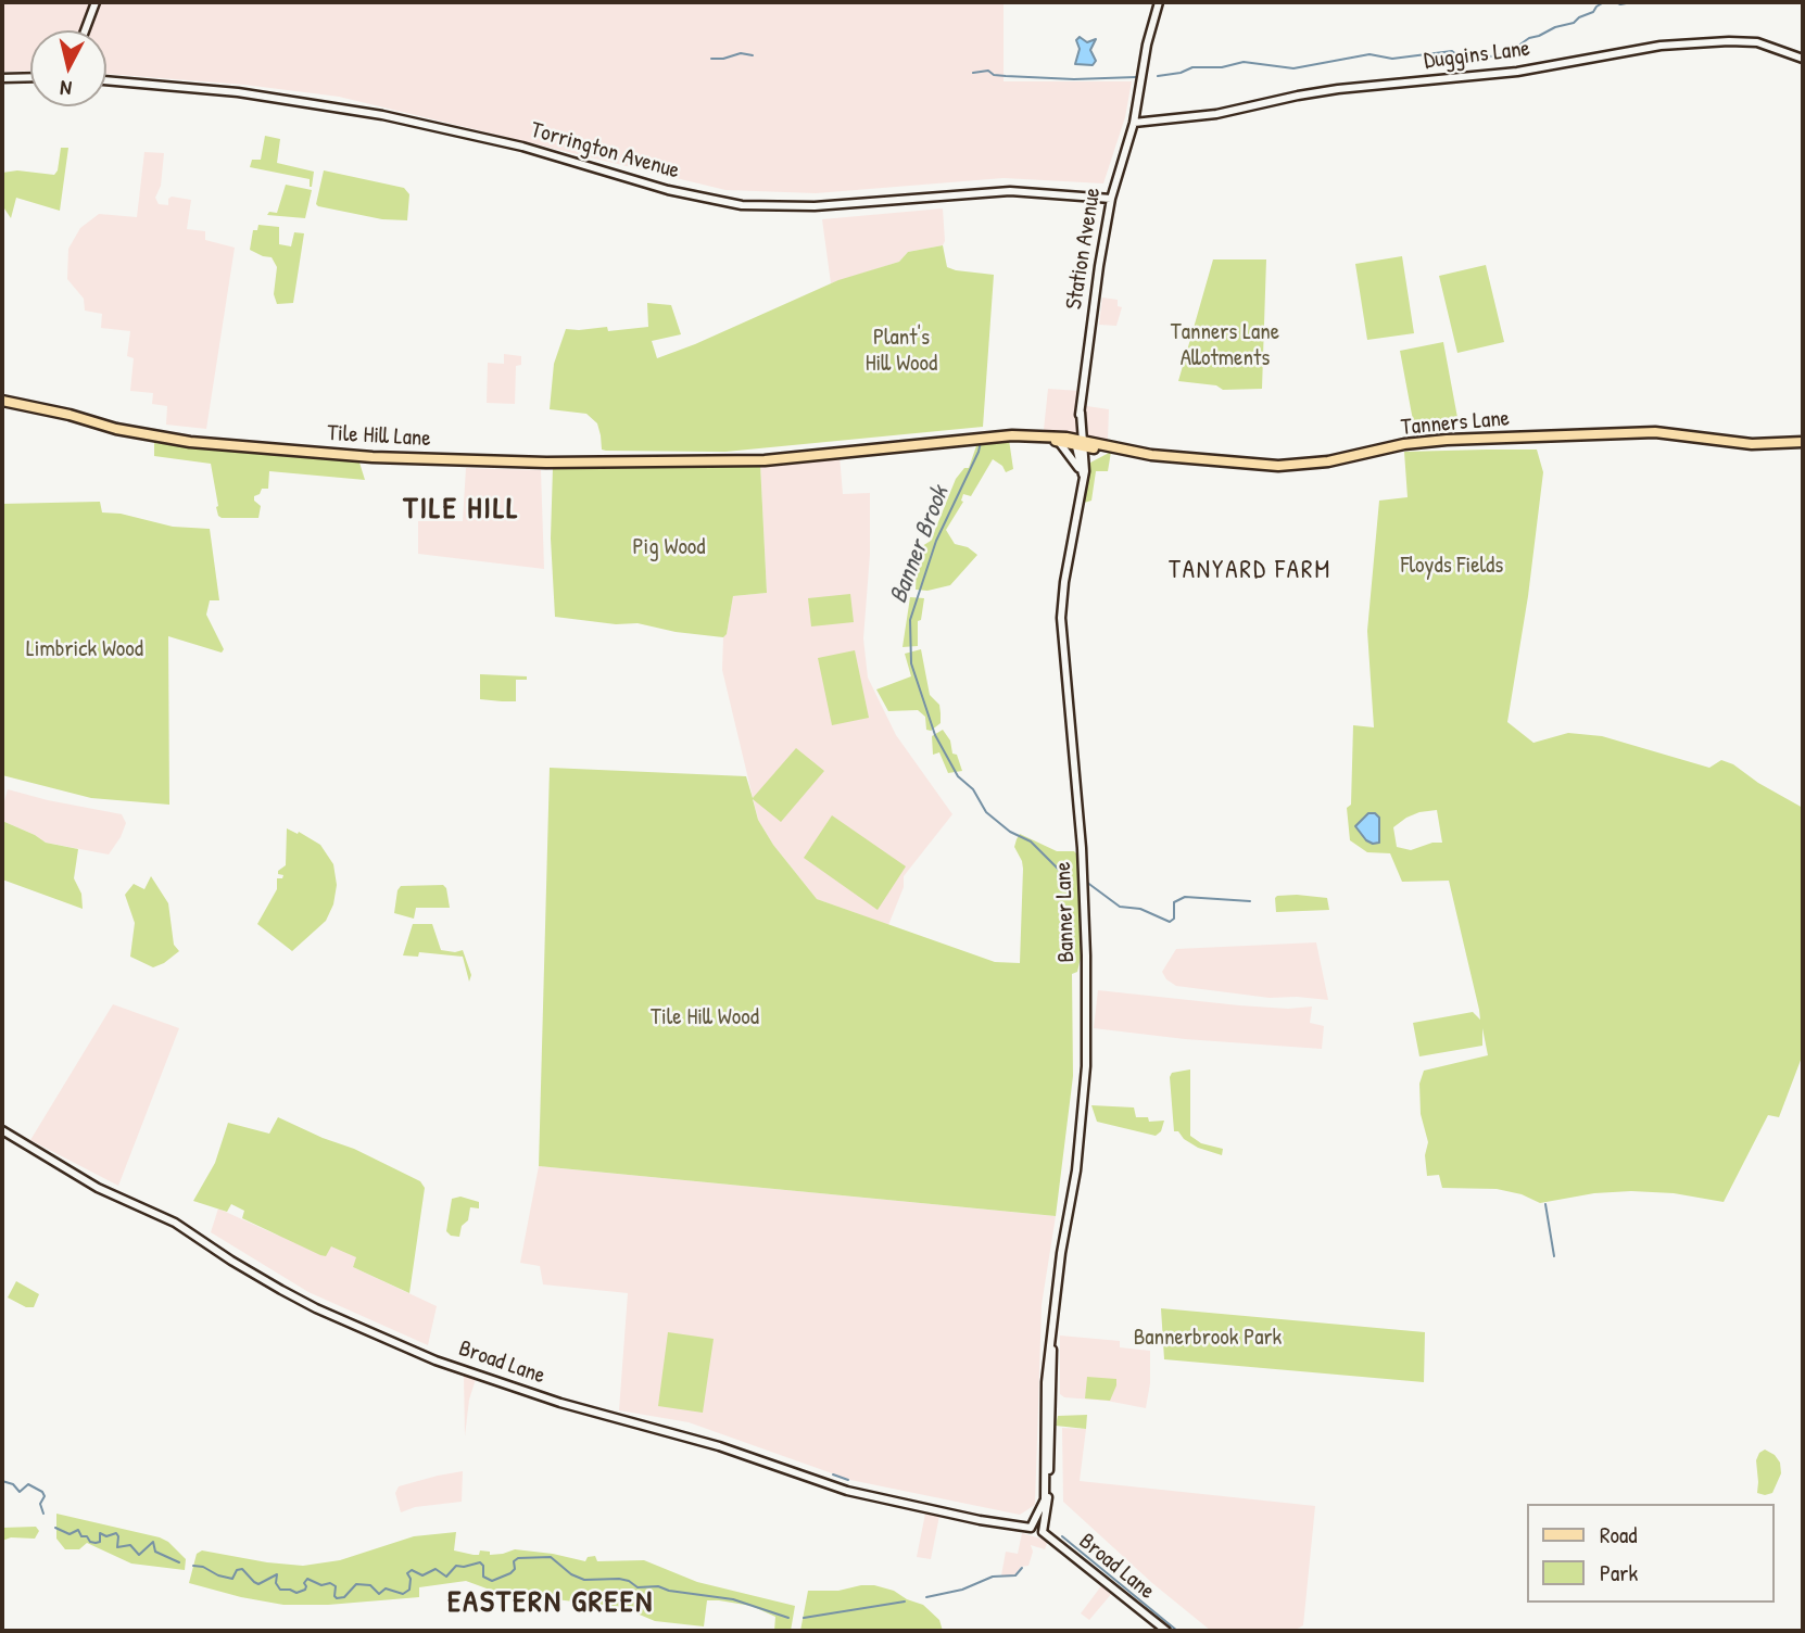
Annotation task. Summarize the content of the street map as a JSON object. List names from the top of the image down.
{
  "streets": {
    "main road": ["Tanners Lane", "Tile Hill Lane"],
    "street": [
      "Duggins Lane",
      "Torrington Avenue",
      "Station Avenue",
      "Banner Lane",
      "Broad Lane"
    ]
  },
  "crossings": [
    ["Duggins Lane", "Station Avenue"],
    ["Torrington Avenue", "Station Avenue"],
    ["Station Avenue", "Tanners Lane"],
    ["Station Avenue", "Tile Hill Lane"],
    ["Station Avenue", "Banner Lane"],
    ["Tanners Lane", "Tile Hill Lane"],
    ["Tanners Lane", "Banner Lane"],
    ["Tile Hill Lane", "Banner Lane"],
    ["Banner Lane", "Broad Lane"]
  ],
  "districts": ["TILE HILL", "TANYARD FARM", "EASTERN GREEN"],
  "water": ["Banner Brook"],
  "parks": [
    "Tanners Lane Allotments",
    "Plant's Hill Wood",
    "Pig Wood",
    "Floyds Fields",
    "Limbrick Wood",
    "Tile Hill Wood",
    "Bannerbrook Park"
  ],
  "legend": ["Road", "Park"],
  "north": "bottom"
}
